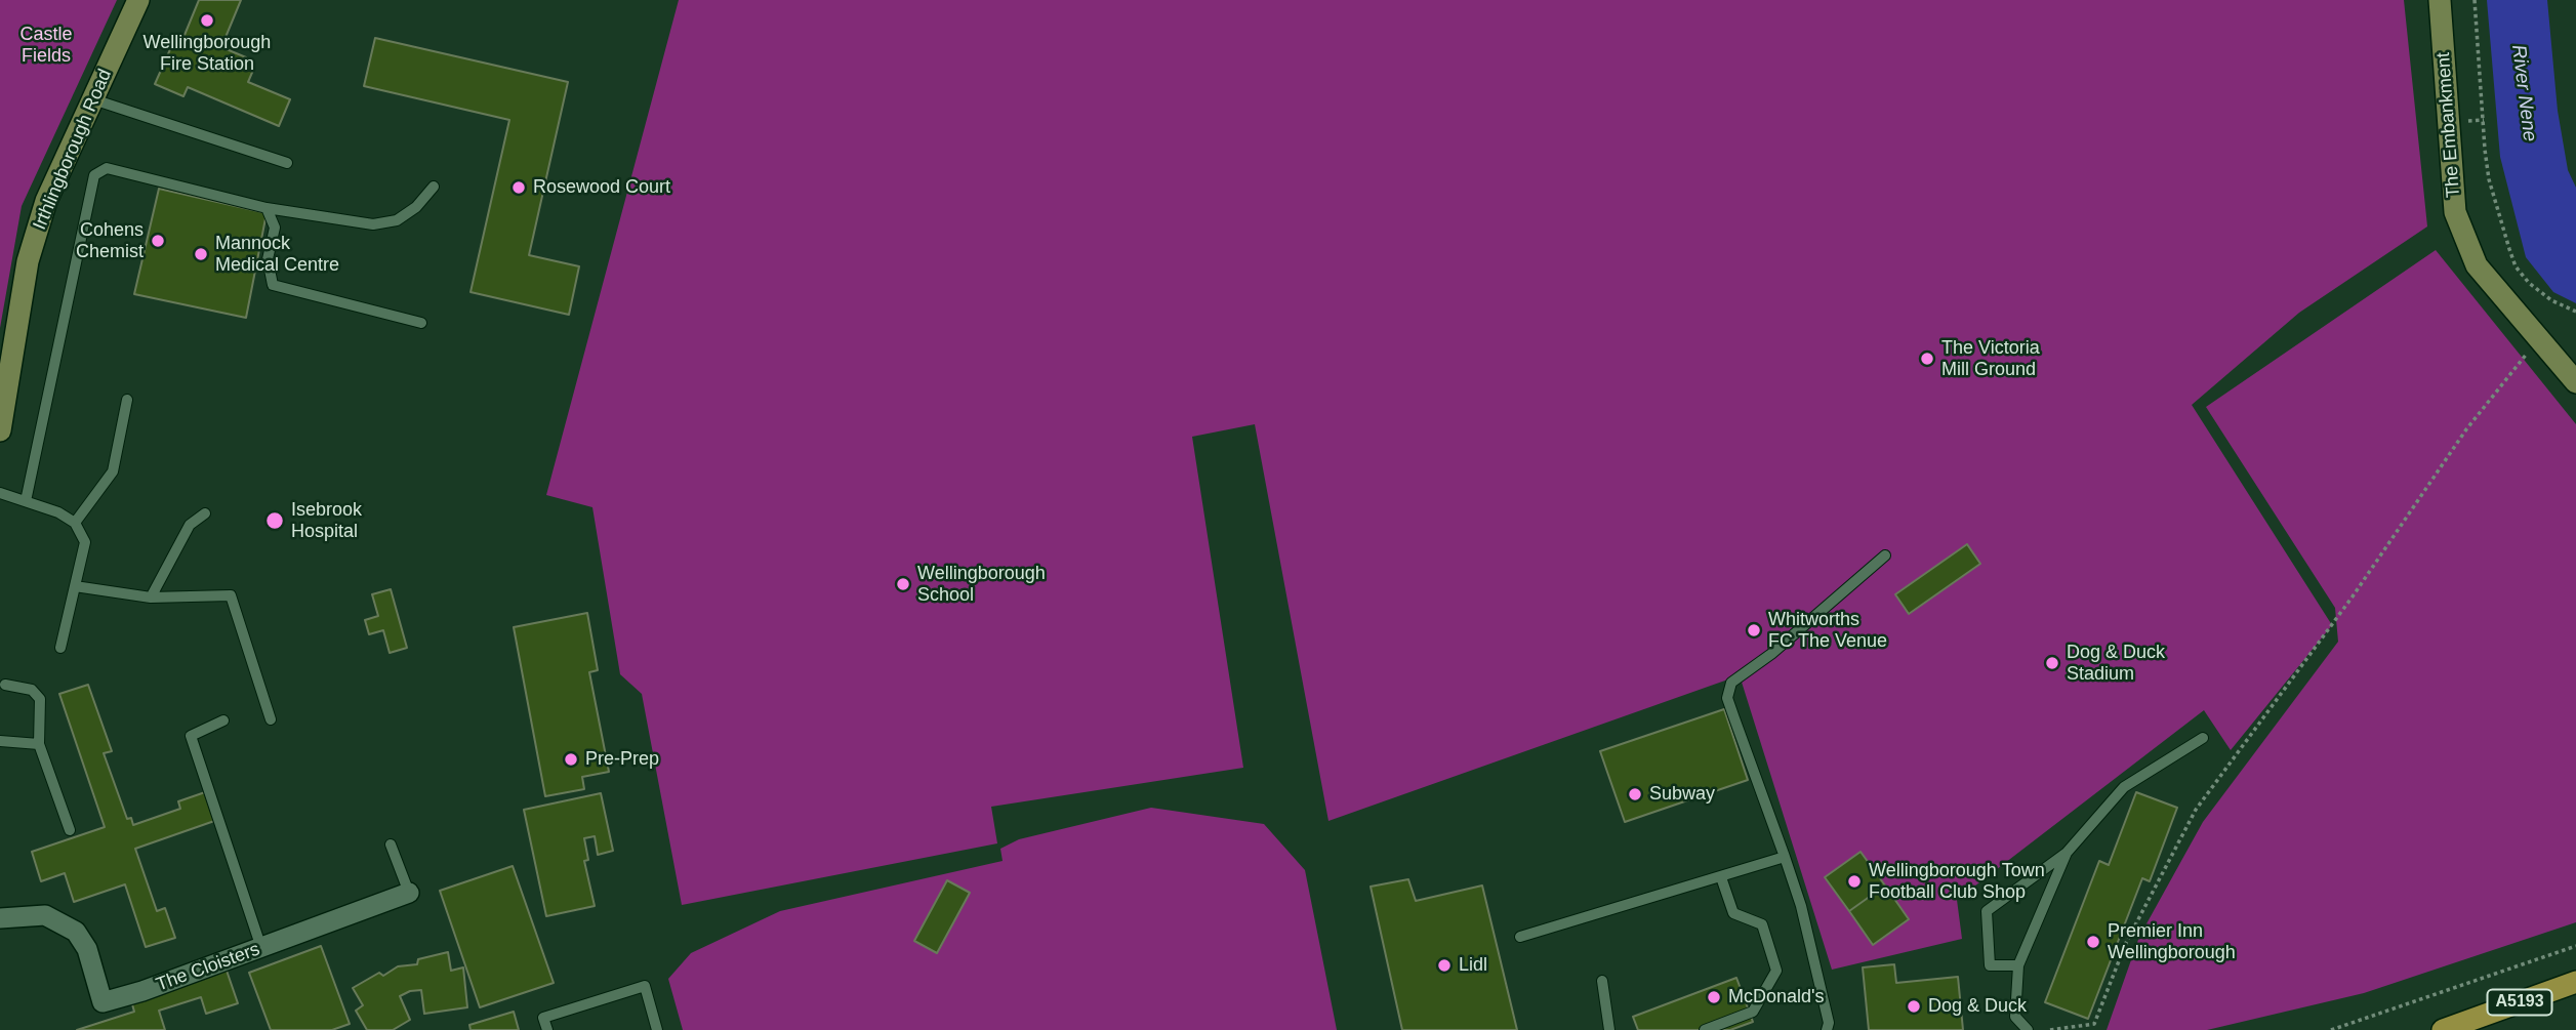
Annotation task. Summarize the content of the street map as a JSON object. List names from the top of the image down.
{
  "streets": {
    "main road": ["The Embankment", "Irthlingborough Road", "A5193"],
    "street": ["The Cloisters"]
  },
  "water": ["River Nene"],
  "parks": ["Castle Fields"],
  "places": [
    "Wellingborough Fire Station",
    "Rosewood Court",
    "Cohens Chemist",
    "Mannock Medical Centre",
    "The Victoria Mill Ground",
    "Isebrook Hospital",
    "Wellingborough School",
    "Whitworths FC The Venue",
    "Dog & Duck Stadium",
    "Pre-Prep",
    "Subway",
    "Wellingborough Town Football Club Shop",
    "Premier Inn Wellingborough",
    "Lidl",
    "McDonald's",
    "Dog & Duck"
  ]
}
